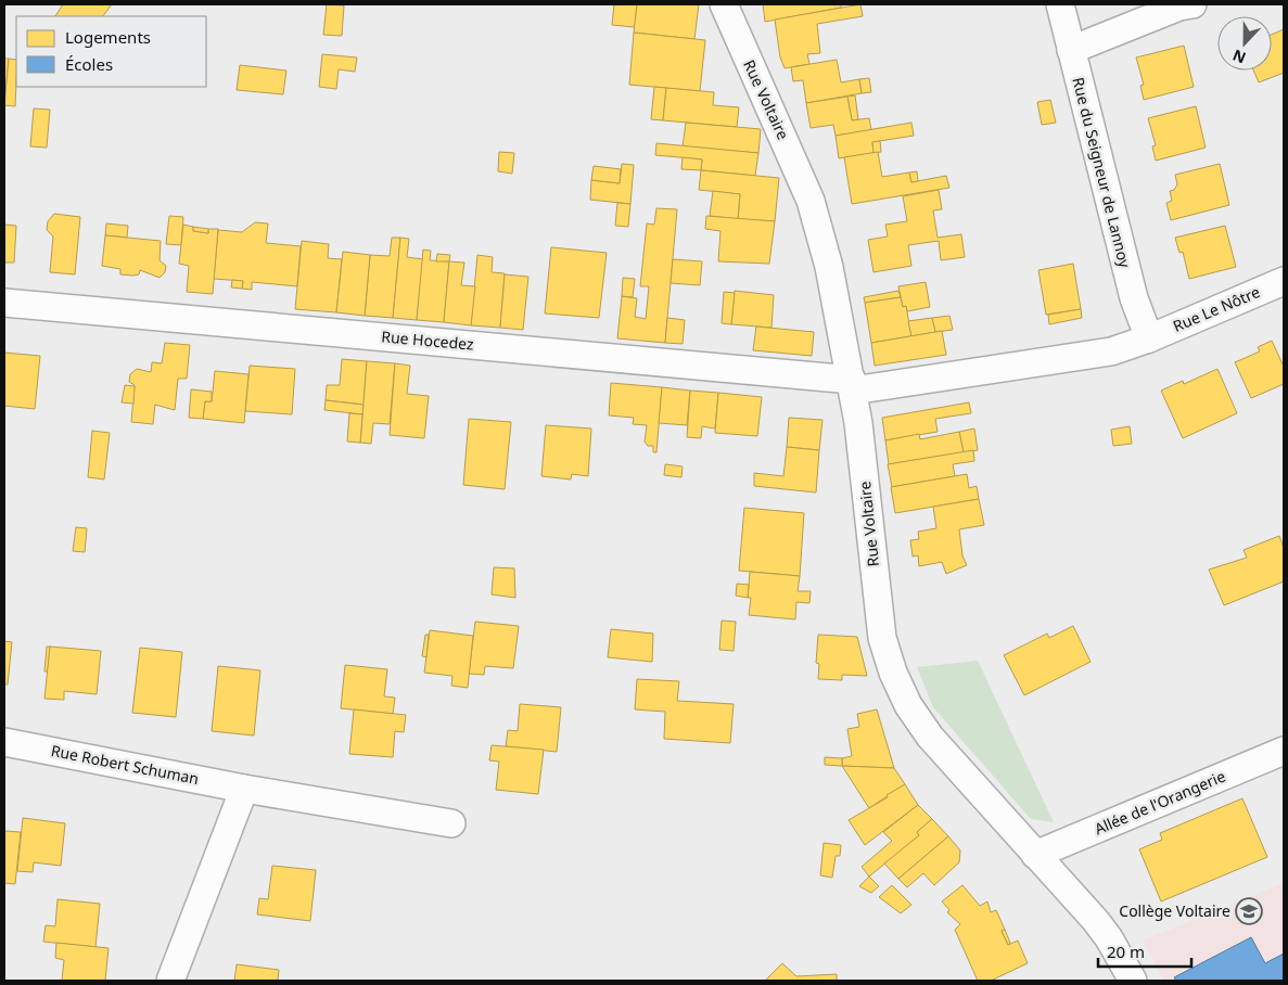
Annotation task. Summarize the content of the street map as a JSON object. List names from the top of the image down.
{
  "streets": {
    "street": [
      "Rue Voltaire",
      "Rue du Seigneur de Lannoy",
      "Rue Le Nôtre",
      "Rue Hocedez",
      "Rue Robert Schuman",
      "Allée de l'Orangerie"
    ]
  },
  "crossings": [
    ["Rue Voltaire", "Rue Le Nôtre"],
    ["Rue Voltaire", "Rue Hocedez"],
    ["Rue Voltaire", "Allée de l'Orangerie"],
    ["Rue du Seigneur de Lannoy", "Rue Le Nôtre"],
    ["Rue Le Nôtre", "Rue Hocedez"]
  ],
  "places": {
    "school or university": ["Collège Voltaire"]
  },
  "legend": ["Logements", "Écoles"],
  "scale_bar": "20 m",
  "north": "bottom"
}
